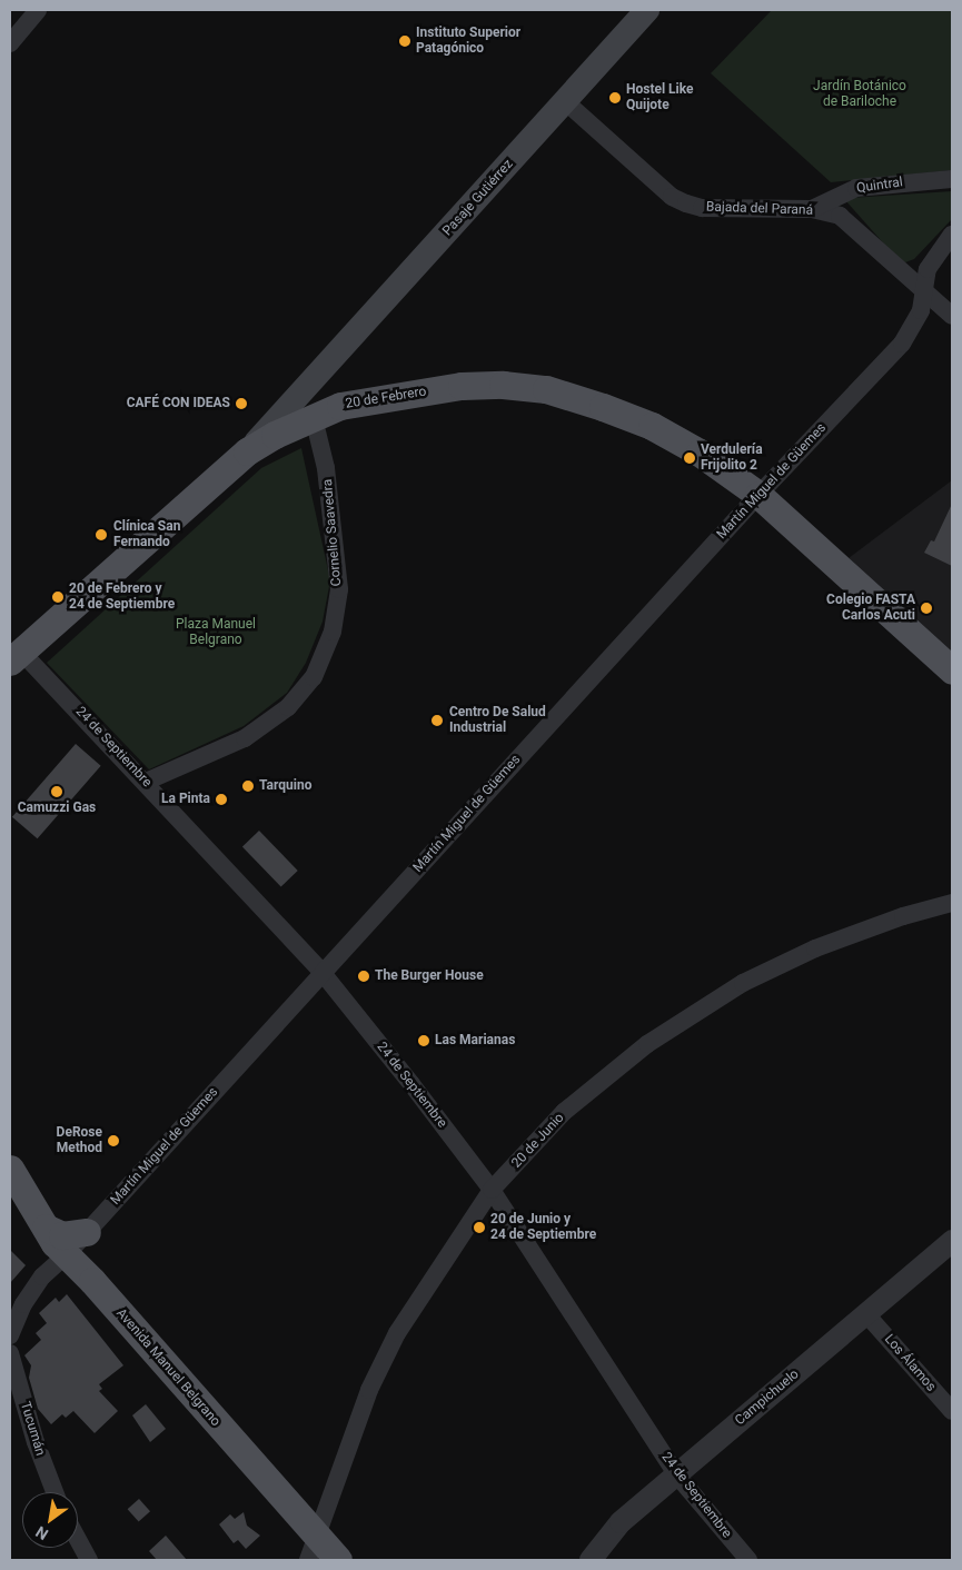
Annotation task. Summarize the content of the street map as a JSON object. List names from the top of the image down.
{
  "streets": {
    "main road": ["Pasaje Gutiérrez", "20 de Febrero", "Avenida Manuel Belgrano"],
    "street": [
      "Quintral",
      "Bajada del Paraná",
      "Martín Miguel de Güemes",
      "Cornelio Saavedra",
      "24 de Septiembre",
      "20 de Junio",
      "Los Álamos",
      "Campichuelo",
      "Tucumán"
    ]
  },
  "crossings": [
    ["Quintral", "Bajada del Paraná"],
    ["Pasaje Gutiérrez", "Bajada del Paraná"],
    ["Pasaje Gutiérrez", "20 de Febrero"],
    ["Bajada del Paraná", "Martín Miguel de Güemes"],
    ["20 de Febrero", "Martín Miguel de Güemes"],
    ["20 de Febrero", "Cornelio Saavedra"],
    ["20 de Febrero", "24 de Septiembre"],
    ["Martín Miguel de Güemes", "24 de Septiembre"],
    ["Martín Miguel de Güemes", "Avenida Manuel Belgrano"],
    ["Cornelio Saavedra", "24 de Septiembre"],
    ["24 de Septiembre", "20 de Junio"],
    ["24 de Septiembre", "Campichuelo"],
    ["20 de Junio", "Avenida Manuel Belgrano"],
    ["Los Álamos", "Campichuelo"]
  ],
  "parks": ["Jardín Botánico de Bariloche", "Plaza Manuel Belgrano"],
  "places": [
    "Instituto Superior Patagónico",
    "Hostel Like Quijote",
    "CAFÉ CON IDEAS",
    "Verdulería Frijolito 2",
    "Clínica San Fernando",
    "20 de Febrero y 24 de Septiembre",
    "Colegio FASTA Carlos Acuti",
    "Centro De Salud Industrial",
    "Tarquino",
    "Camuzzi Gas",
    "La Pinta",
    "The Burger House",
    "Las Marianas",
    "DeRose Method",
    "20 de Junio y 24 de Septiembre"
  ],
  "north": "bottom left"
}
